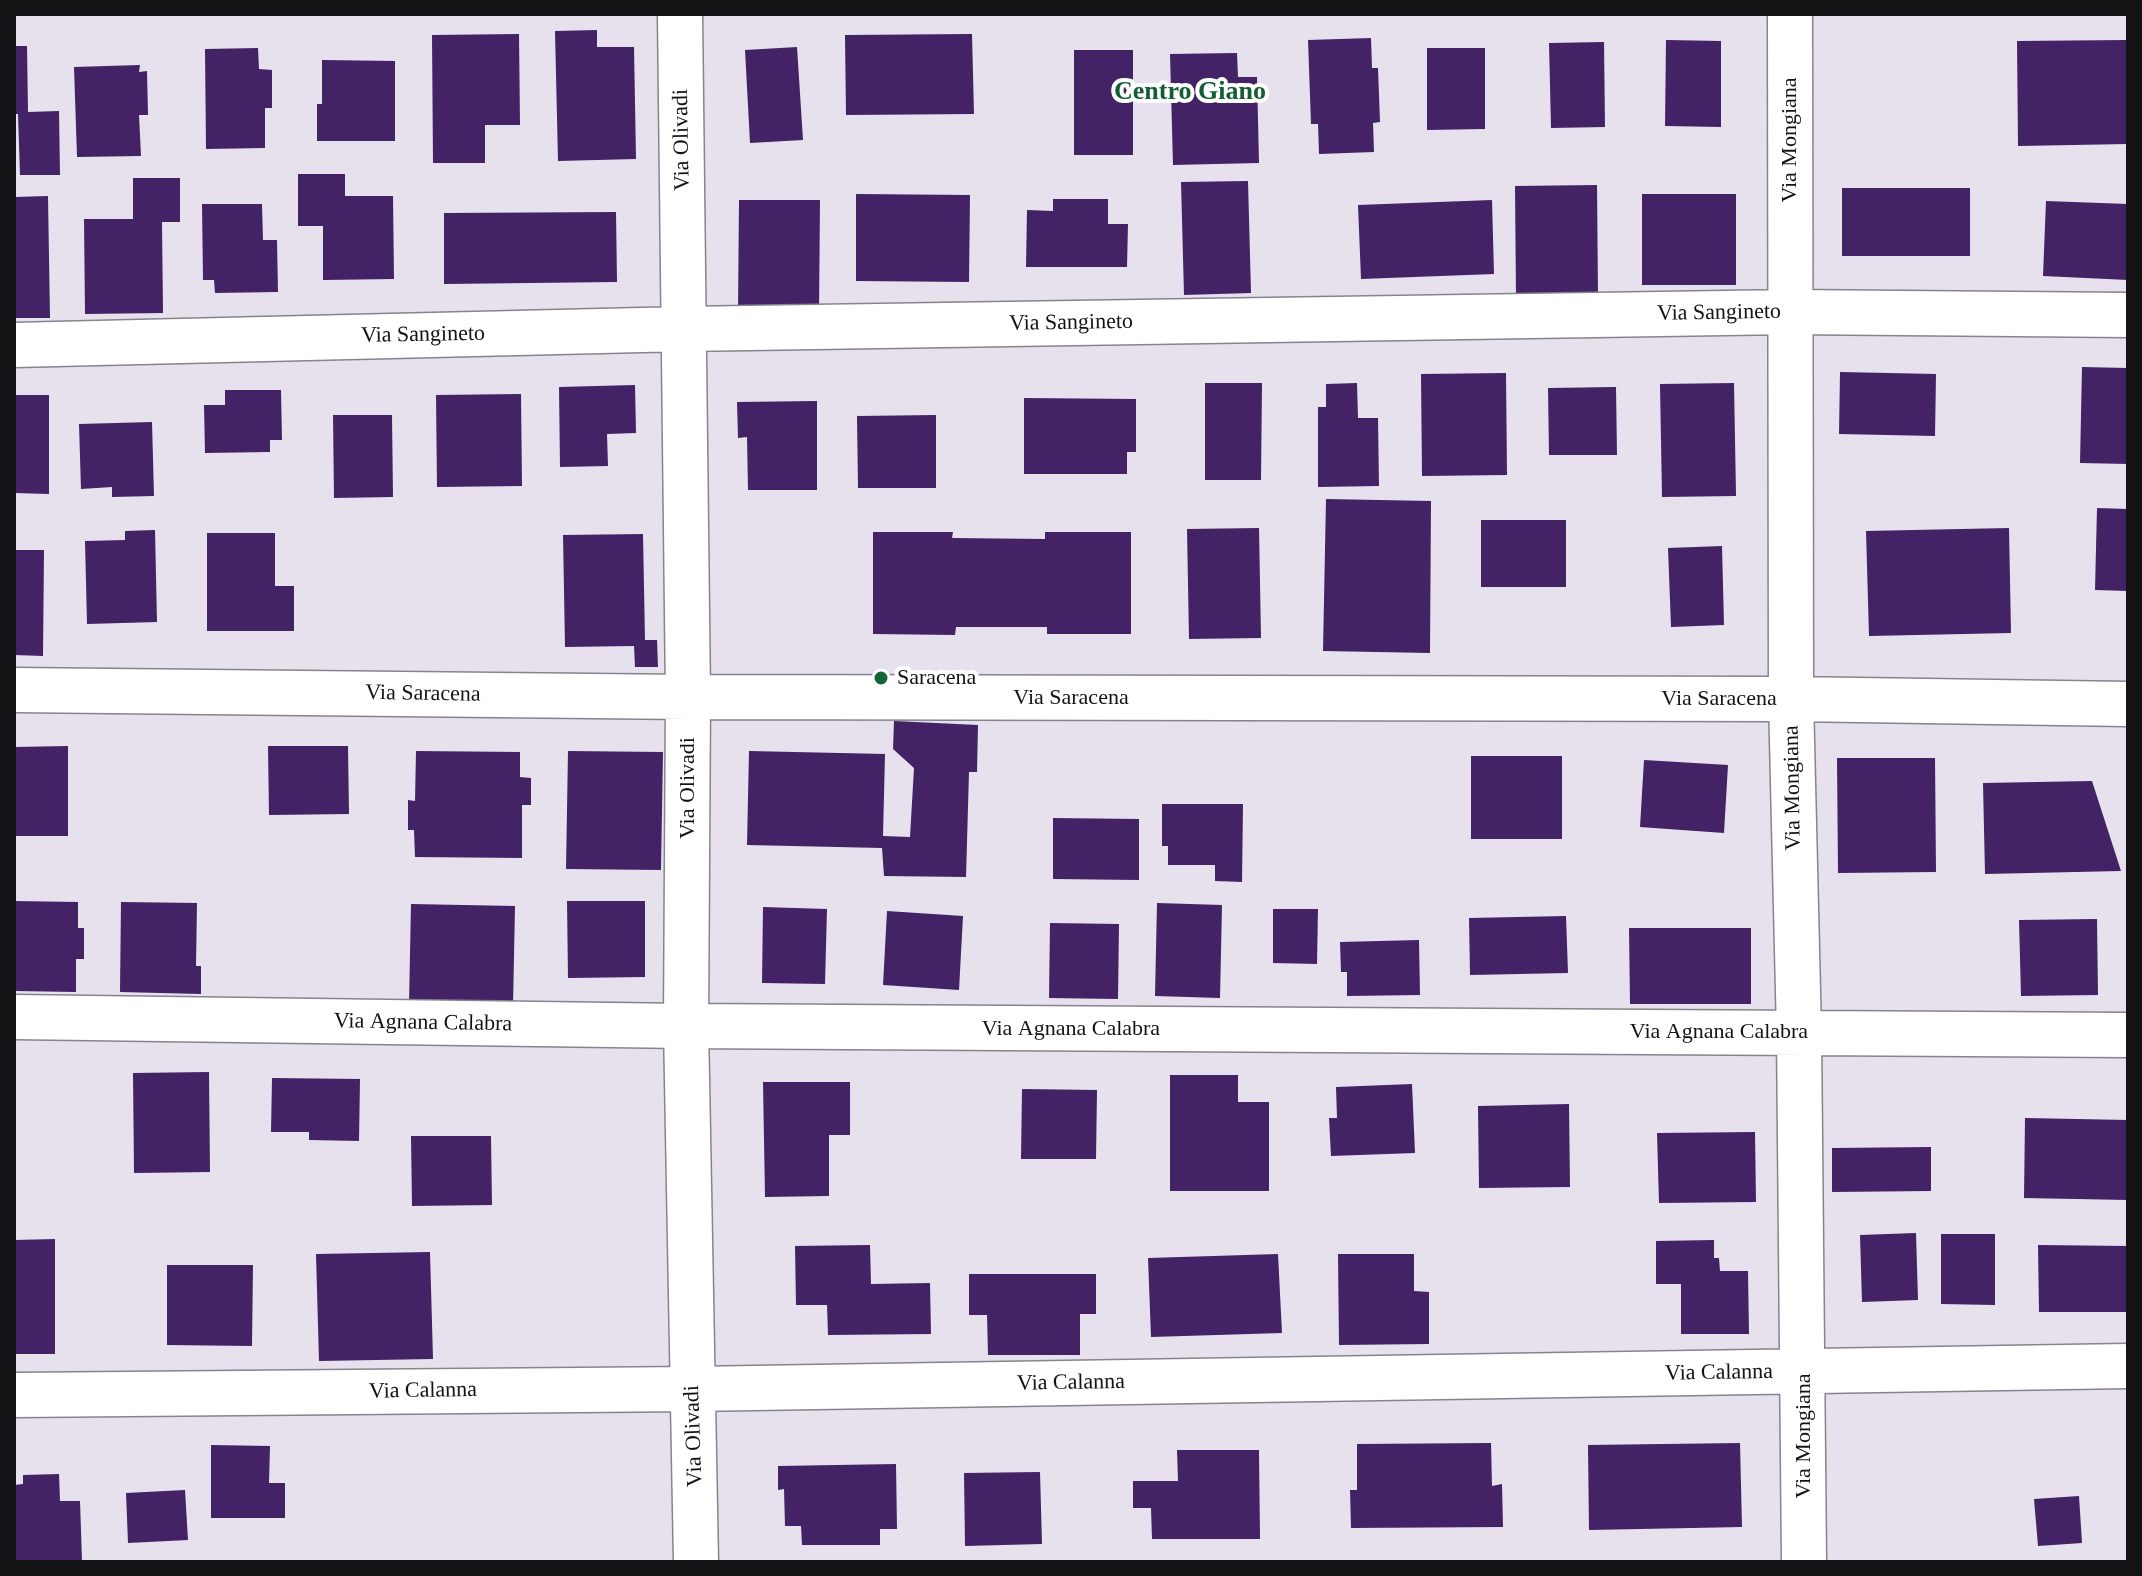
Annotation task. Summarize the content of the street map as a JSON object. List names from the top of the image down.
{
  "streets": {
    "street": [
      "Via Olivadi",
      "Via Mongiana",
      "Via Sangineto",
      "Via Saracena",
      "Via Agnana Calabra",
      "Via Calanna"
    ]
  },
  "crossings": [
    ["Via Olivadi", "Via Sangineto"],
    ["Via Olivadi", "Via Saracena"],
    ["Via Olivadi", "Via Agnana Calabra"],
    ["Via Olivadi", "Via Calanna"],
    ["Via Mongiana", "Via Sangineto"],
    ["Via Mongiana", "Via Saracena"],
    ["Via Mongiana", "Via Agnana Calabra"],
    ["Via Mongiana", "Via Calanna"]
  ],
  "districts": ["Centro Giano"],
  "places": ["Saracena"]
}
